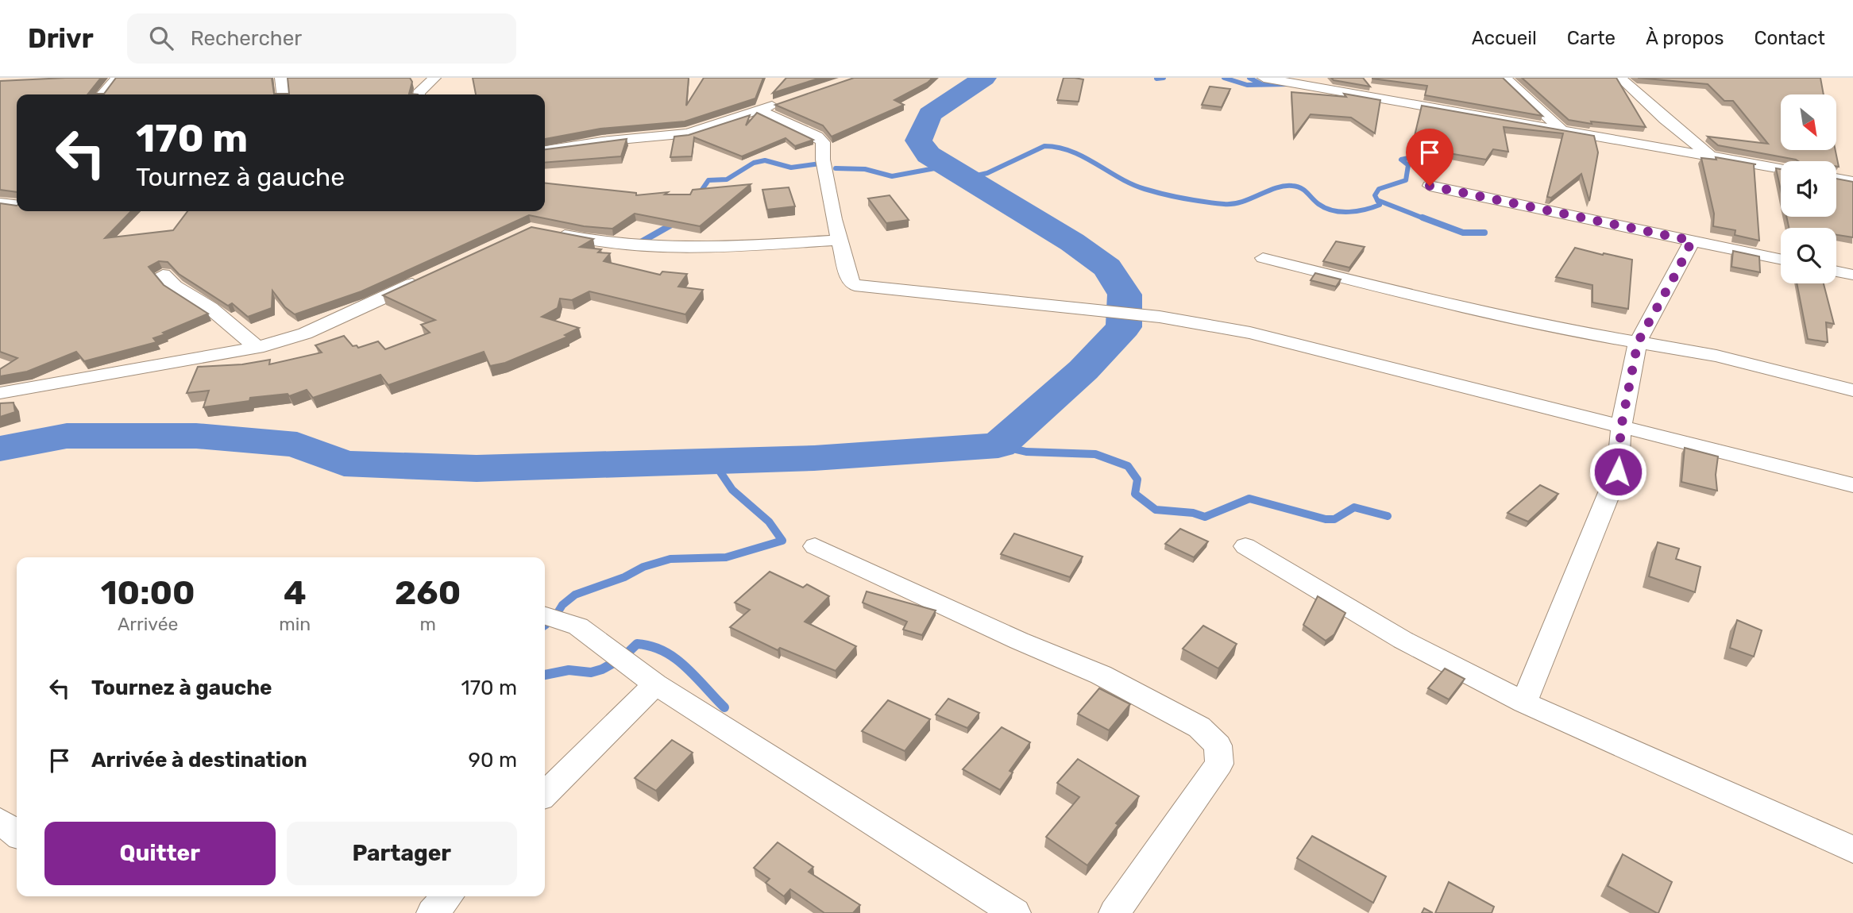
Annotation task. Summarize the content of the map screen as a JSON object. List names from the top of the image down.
{
  "north": "bottom right",
  "page": {
    "header": "Drivr",
    "search": "Rechercher",
    "nav": [
      "Accueil",
      "Carte",
      "À propos",
      "Contact"
    ],
    "turn": ["170 m", "Tournez à gauche"],
    "eta": [
      "10:00",
      "Arrivée",
      "4",
      "min",
      "260",
      "m"
    ],
    "list": [
      {
        "name": "Tournez à gauche",
        "value": "170 m"
      },
      {
        "name": "Arrivée à destination",
        "value": "90 m"
      }
    ],
    "buttons": ["Quitter", "Partager"]
  }
}
